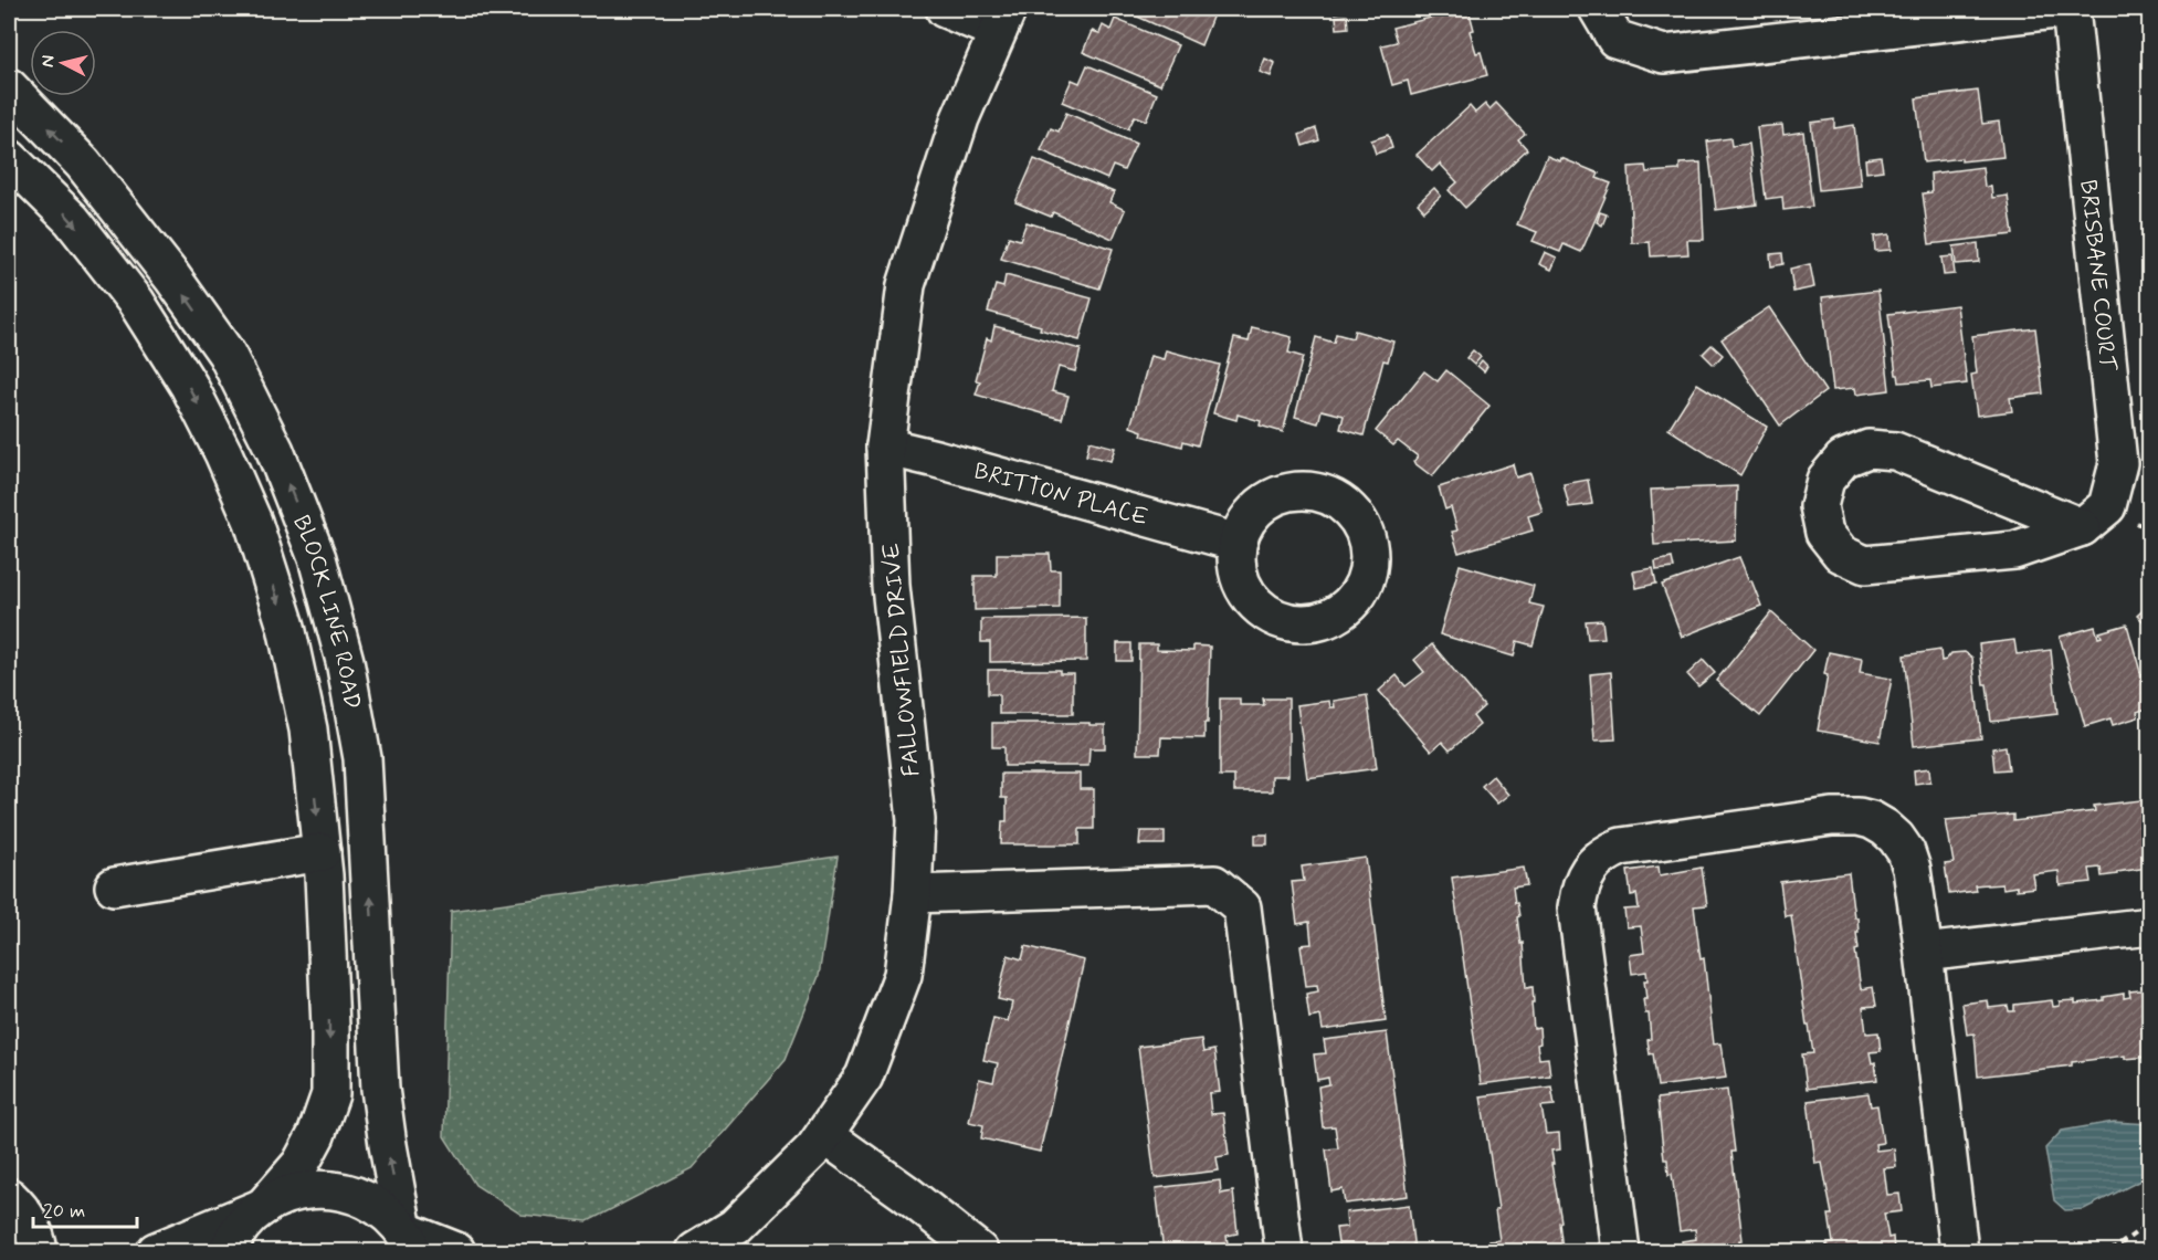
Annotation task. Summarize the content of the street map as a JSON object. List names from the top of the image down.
{
  "streets": {
    "street": [
      "BRISBANE COURT",
      "BRITTON PLACE",
      "BLOCK LINE ROAD",
      "FALLOWFIELD DRIVE"
    ]
  },
  "crossings": [
    ["BRITTON PLACE", "FALLOWFIELD DRIVE"]
  ],
  "scale_bar": "20 m",
  "north": "left"
}
